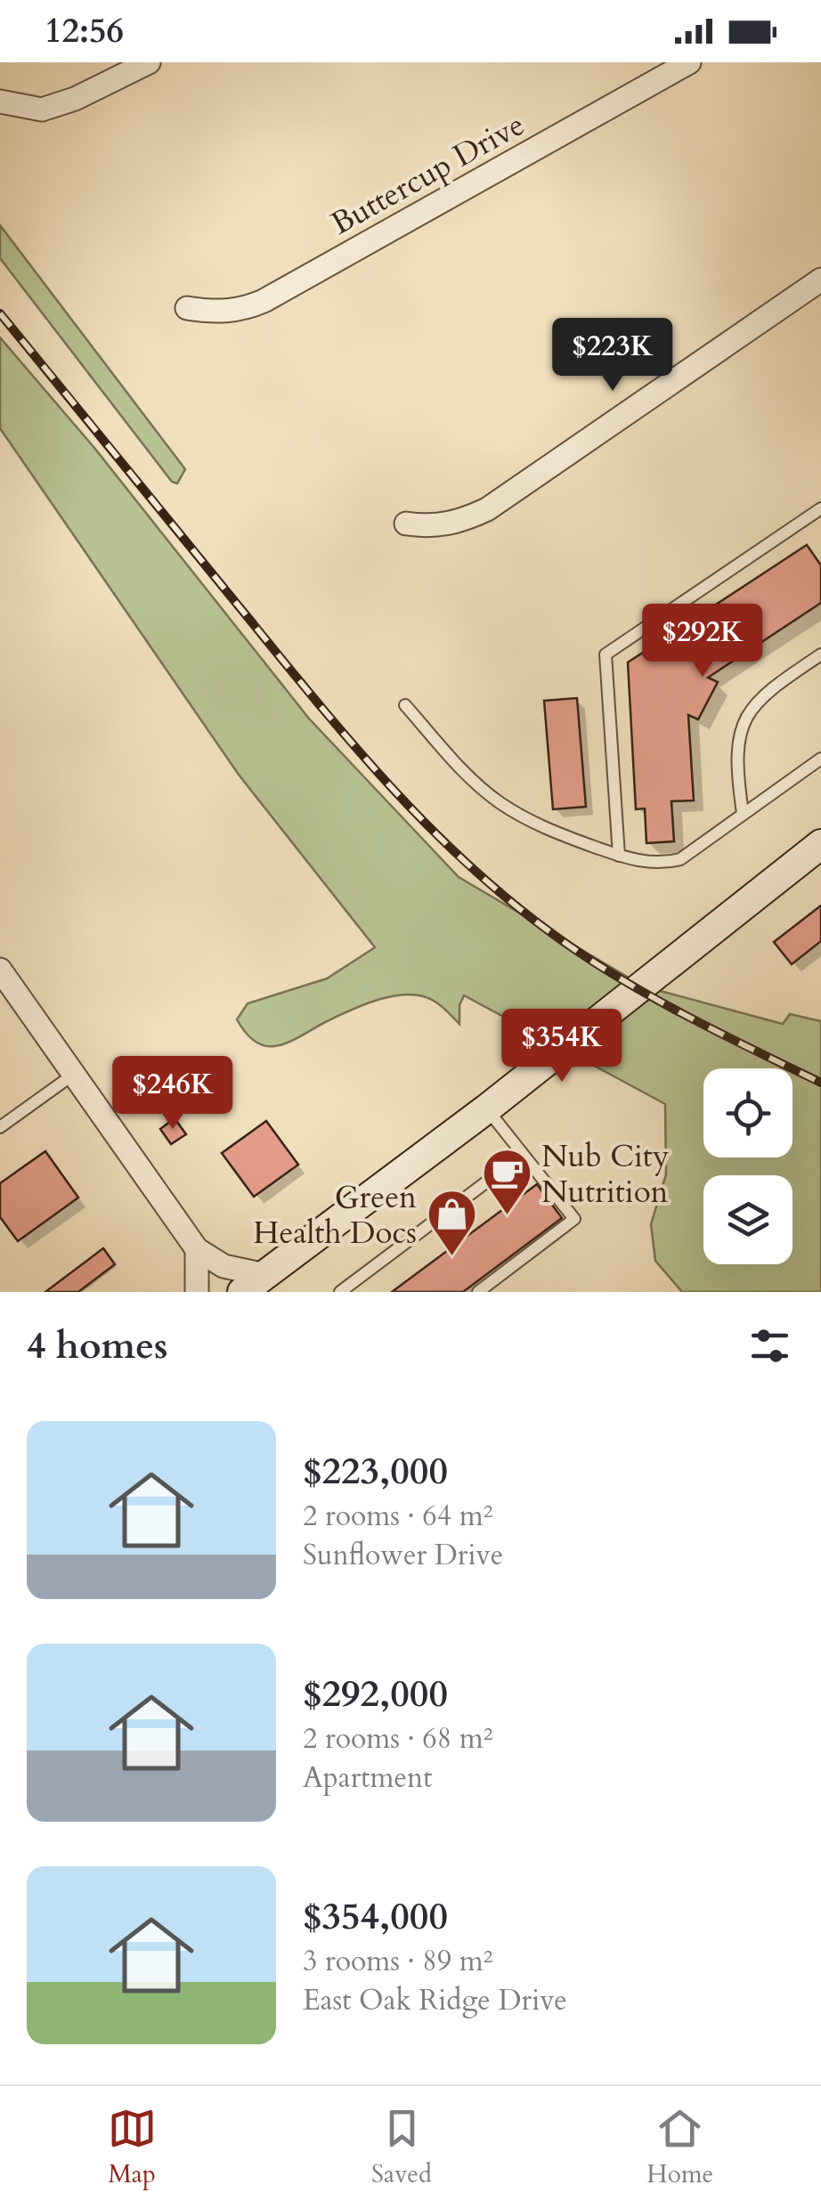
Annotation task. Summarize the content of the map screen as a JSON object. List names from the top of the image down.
{
  "streets": {
    "street": ["Buttercup Drive"]
  },
  "places": {
    "cafe": ["Nub City Nutrition"],
    "shop": ["Green Health Docs"]
  },
  "page": {
    "status": "12:56",
    "price": [
      "$223K",
      "$292K",
      "$354K",
      "$246K"
    ],
    "heading": "4 homes",
    "list": [
      {
        "name": "$223,000",
        "note": "2 rooms · 64 m² · Sunflower Drive"
      },
      {
        "name": "$292,000",
        "note": "2 rooms · 68 m² · Apartment"
      },
      {
        "name": "$354,000",
        "note": "3 rooms · 89 m² · East Oak Ridge Drive"
      }
    ],
    "tabs": ["Map", "Saved", "Home"]
  }
}
